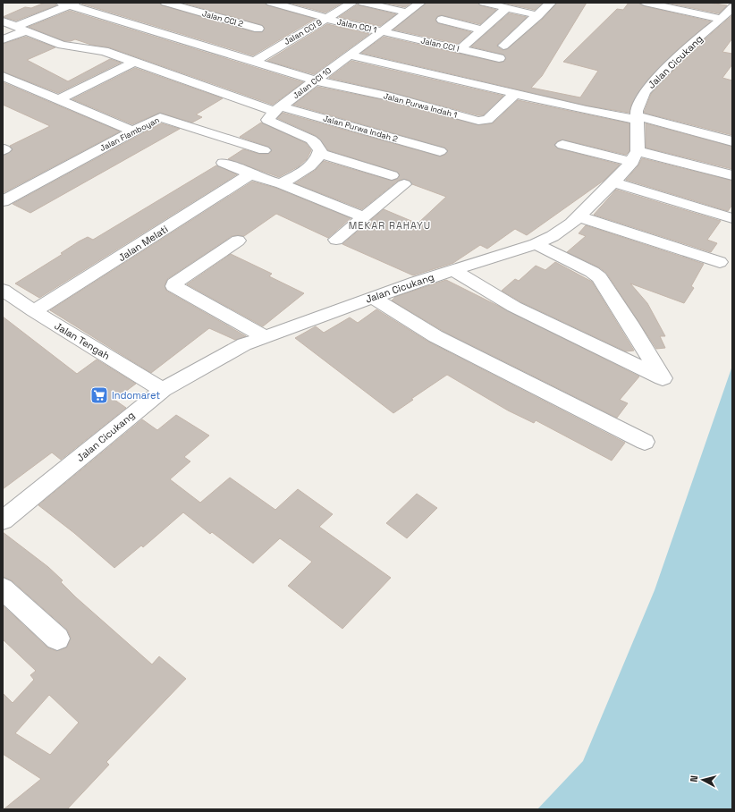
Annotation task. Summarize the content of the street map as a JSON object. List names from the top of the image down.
{
  "streets": {
    "street": [
      "Jalan CCI 2",
      "Jalan CCI 1",
      "Jalan CCI 9",
      "Jalan CCI I",
      "Jalan Cicukang",
      "Jalan CCI 10",
      "Jalan Purwa Indah 1",
      "Jalan Purwa Indah 2",
      "Jalan Flamboyan",
      "Jalan Melati",
      "Jalan Tengah"
    ]
  },
  "crossings": [
    ["Jalan CCI 1", "Jalan CCI 9"],
    ["Jalan CCI 1", "Jalan CCI I"],
    ["Jalan CCI 1", "Jalan CCI 10"],
    ["Jalan CCI 9", "Jalan Purwa Indah 1"],
    ["Jalan CCI I", "Jalan CCI 10"],
    ["Jalan Cicukang", "Jalan Tengah"],
    ["Jalan CCI 10", "Jalan Purwa Indah 1"],
    ["Jalan CCI 10", "Jalan Purwa Indah 2"],
    ["Jalan Melati", "Jalan Tengah"]
  ],
  "districts": ["MEKAR RAHAYU"],
  "places": {
    "supermarket": ["Indomaret"]
  },
  "north": "left"
}
